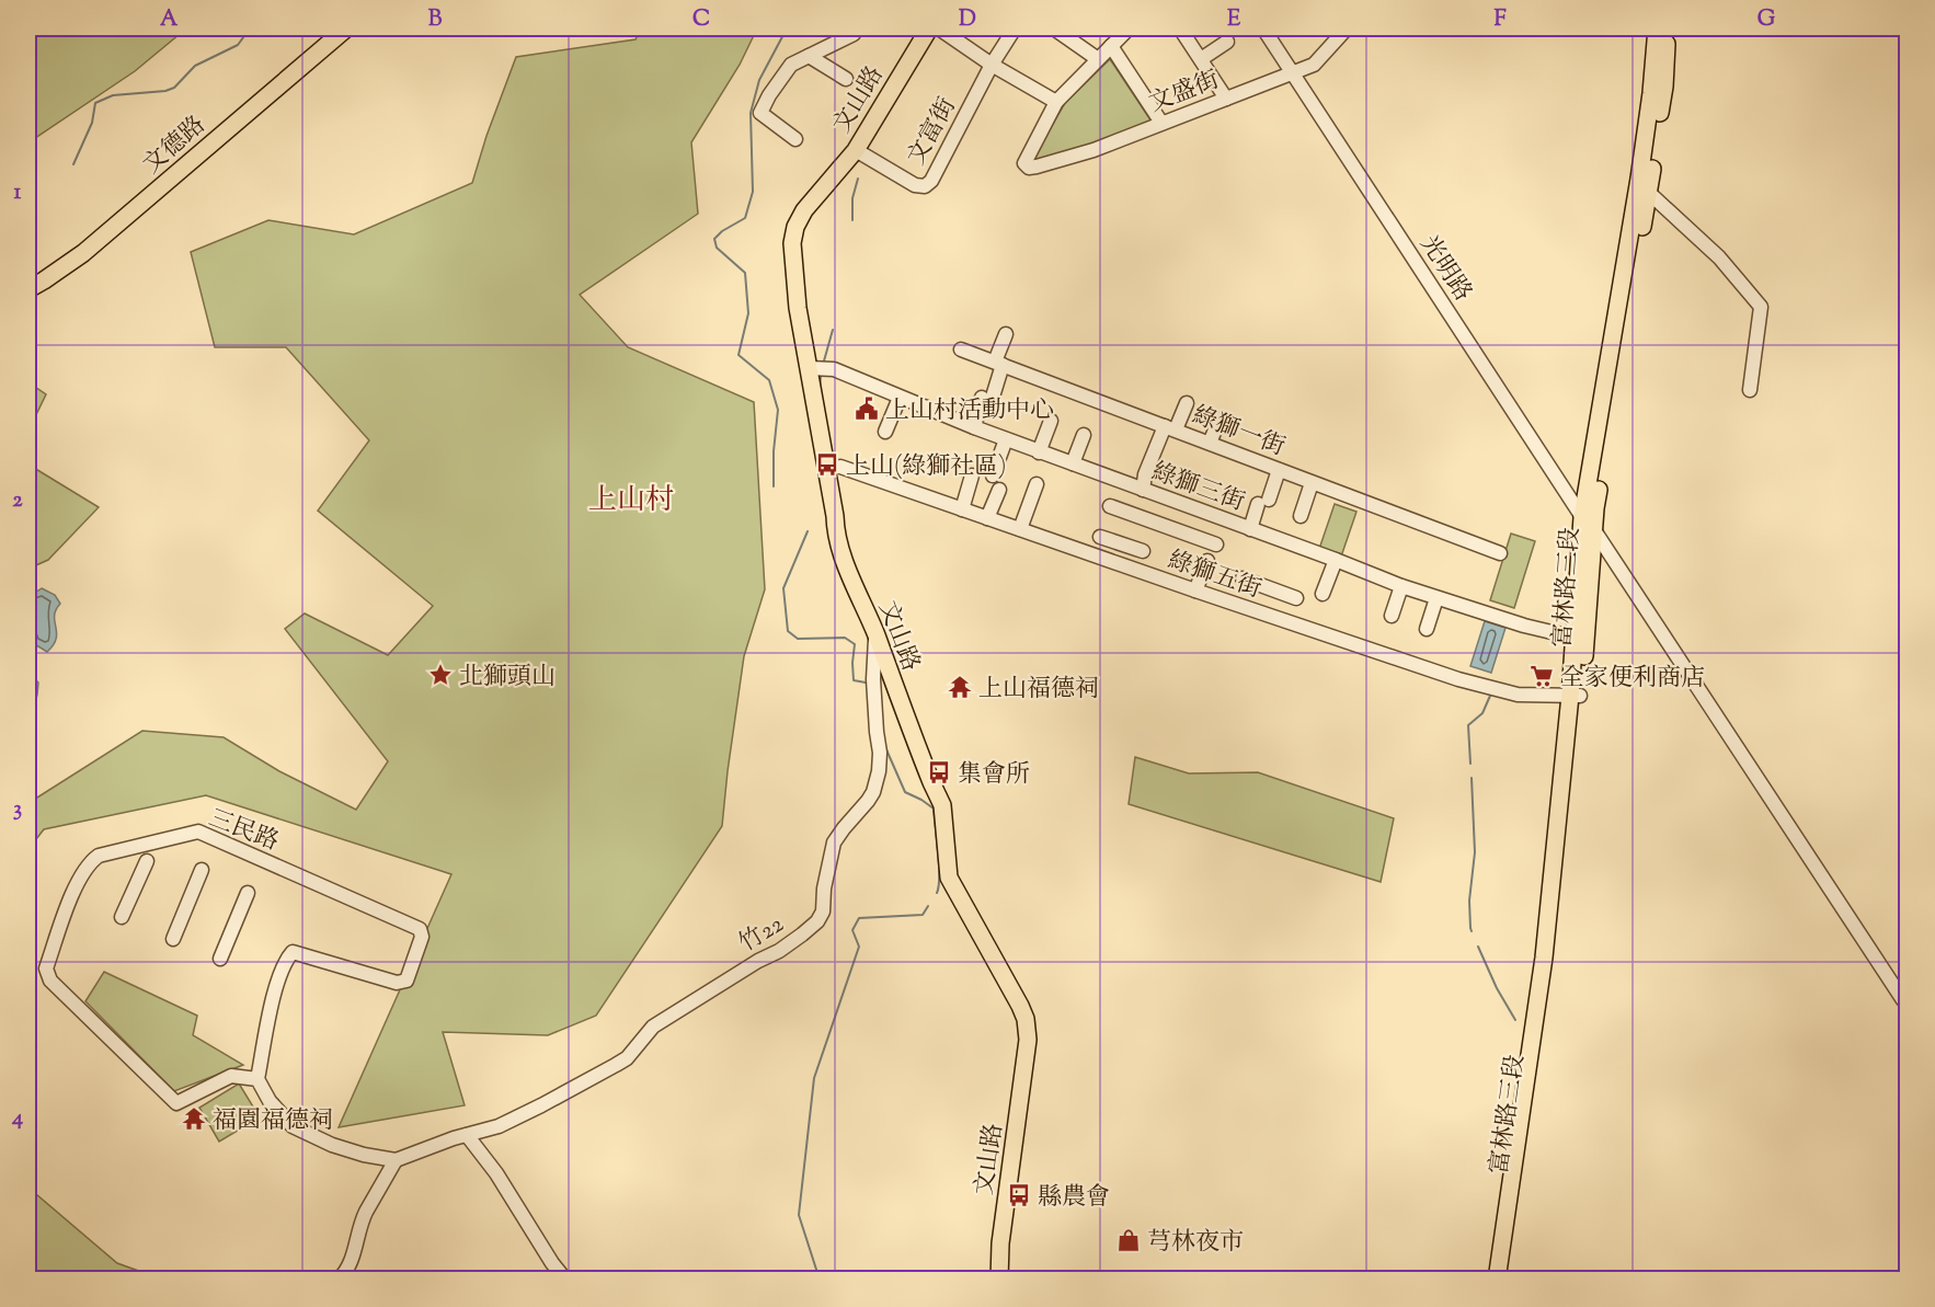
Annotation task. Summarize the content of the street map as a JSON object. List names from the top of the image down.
{
  "streets": {
    "main road": ["文山路", "文德路", "富林路三段"],
    "street": [
      "文盛街",
      "文富街",
      "光明路",
      "綠獅一街",
      "綠獅三街",
      "綠獅五街",
      "三民路",
      "竹22"
    ]
  },
  "crossings": [
    ["文盛街", "光明路"],
    ["文山路", "文富街"],
    ["文山路", "綠獅三街"],
    ["文山路", "竹22"],
    ["光明路", "富林路三段"],
    ["綠獅三街", "富林路三段"],
    ["綠獅五街", "富林路三段"]
  ],
  "districts": ["上山村"],
  "places": {
    "public building": ["上山村活動中心"],
    "bus stop": ["上山(綠獅社區)", "集會所", "縣農會"],
    "place": ["北獅頭山"],
    "supermarket": ["全家便利商店"],
    "temple": ["上山福德祠", "福園福德祠"],
    "shop": ["芎林夜市"]
  },
  "grid": {
    "columns": [
      "A",
      "B",
      "C",
      "D",
      "E",
      "F",
      "G"
    ],
    "rows": [
      "1",
      "2",
      "3",
      "4"
    ]
  }
}
